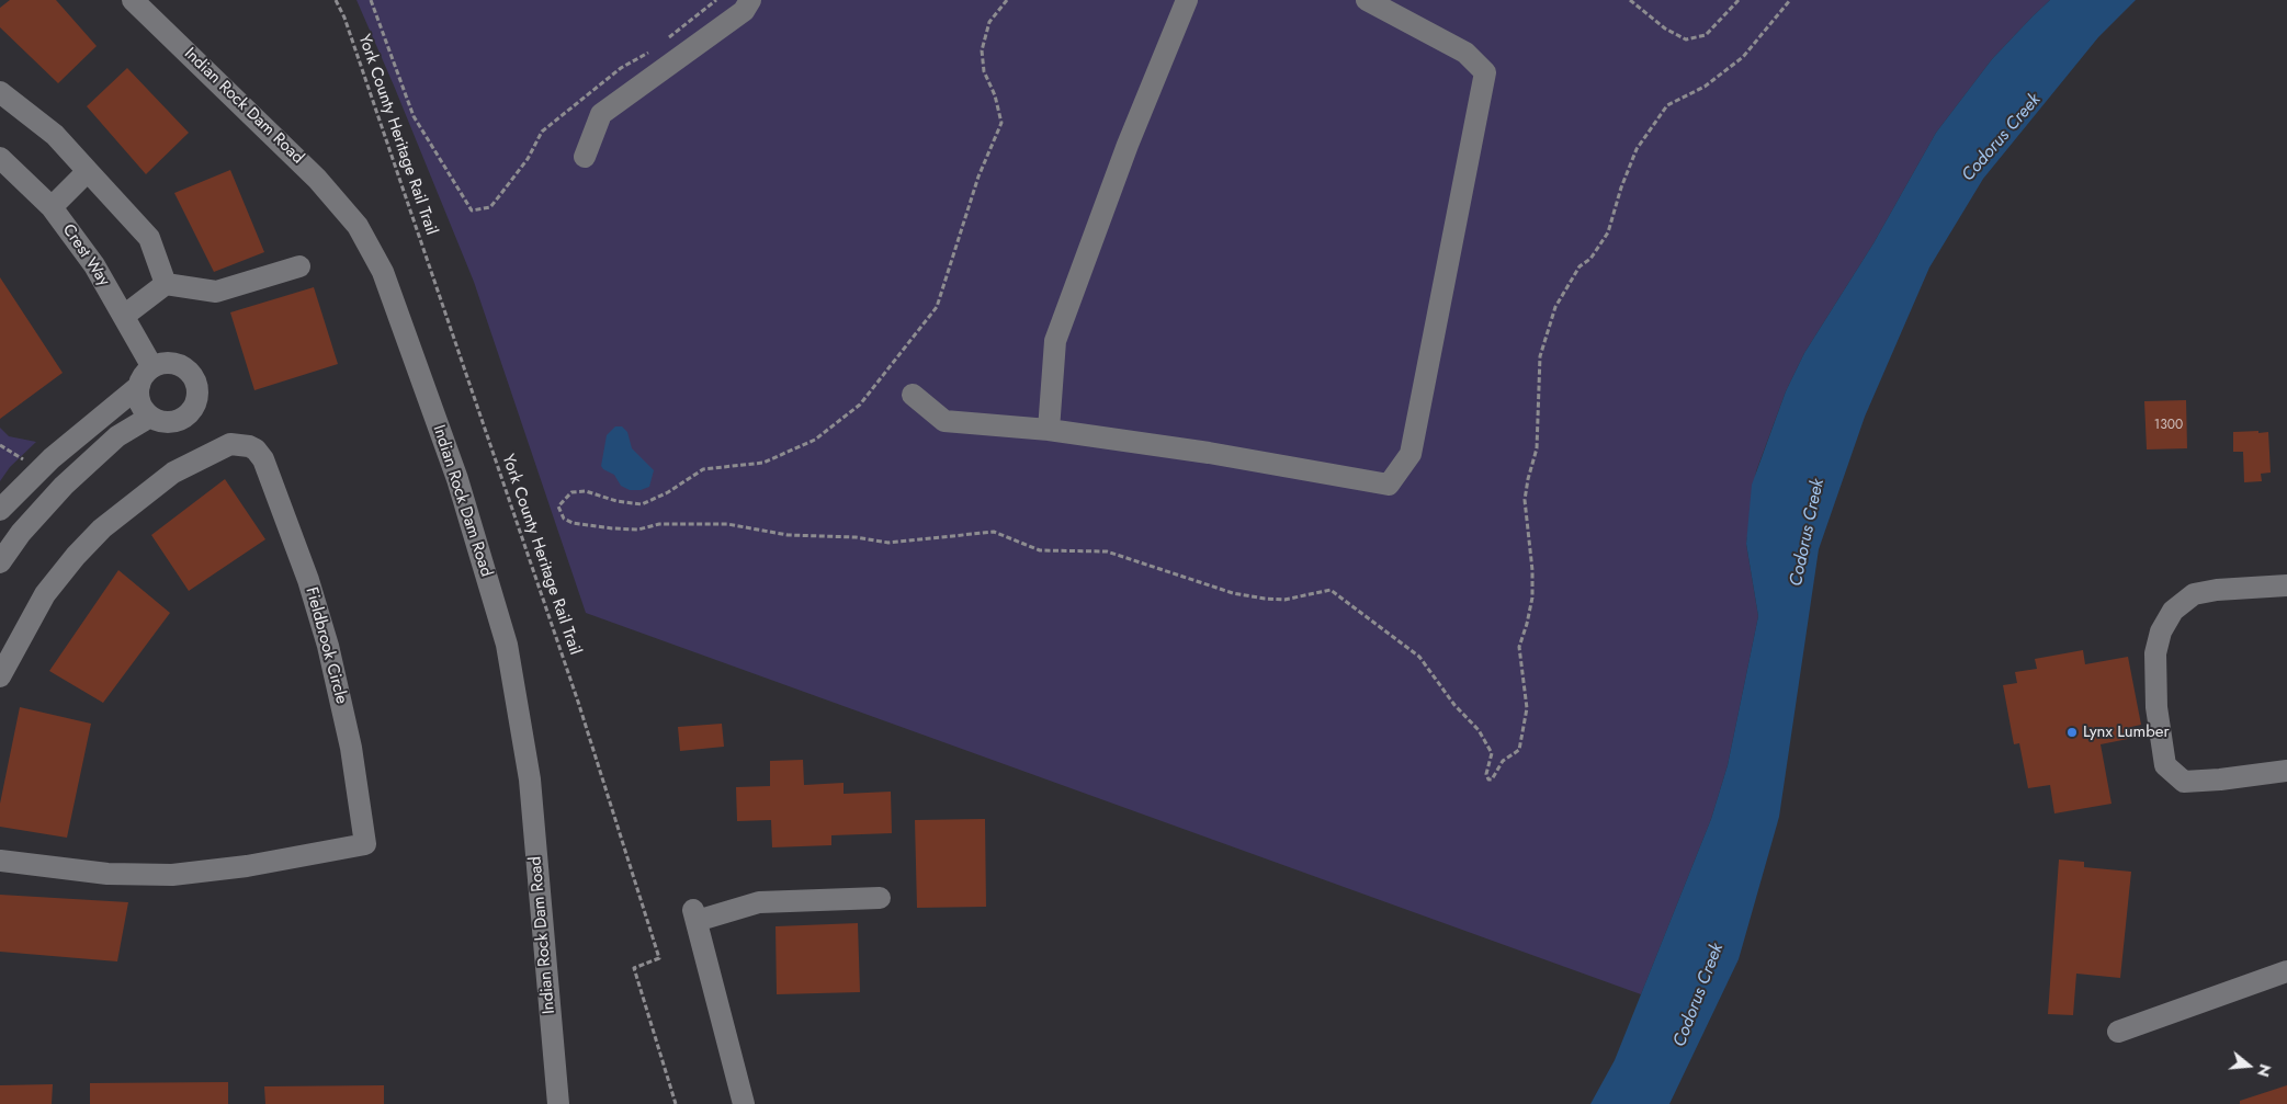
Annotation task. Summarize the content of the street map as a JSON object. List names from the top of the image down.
{
  "streets": {
    "street": ["Indian Rock Dam Road", "Crest Way", "Fieldbrook Circle"],
    "path": ["York County Heritage Rail Trail"]
  },
  "water": ["Codorus Creek"],
  "places": ["Lynx Lumber"],
  "house_numbers": ["1300"],
  "north": "right"
}
